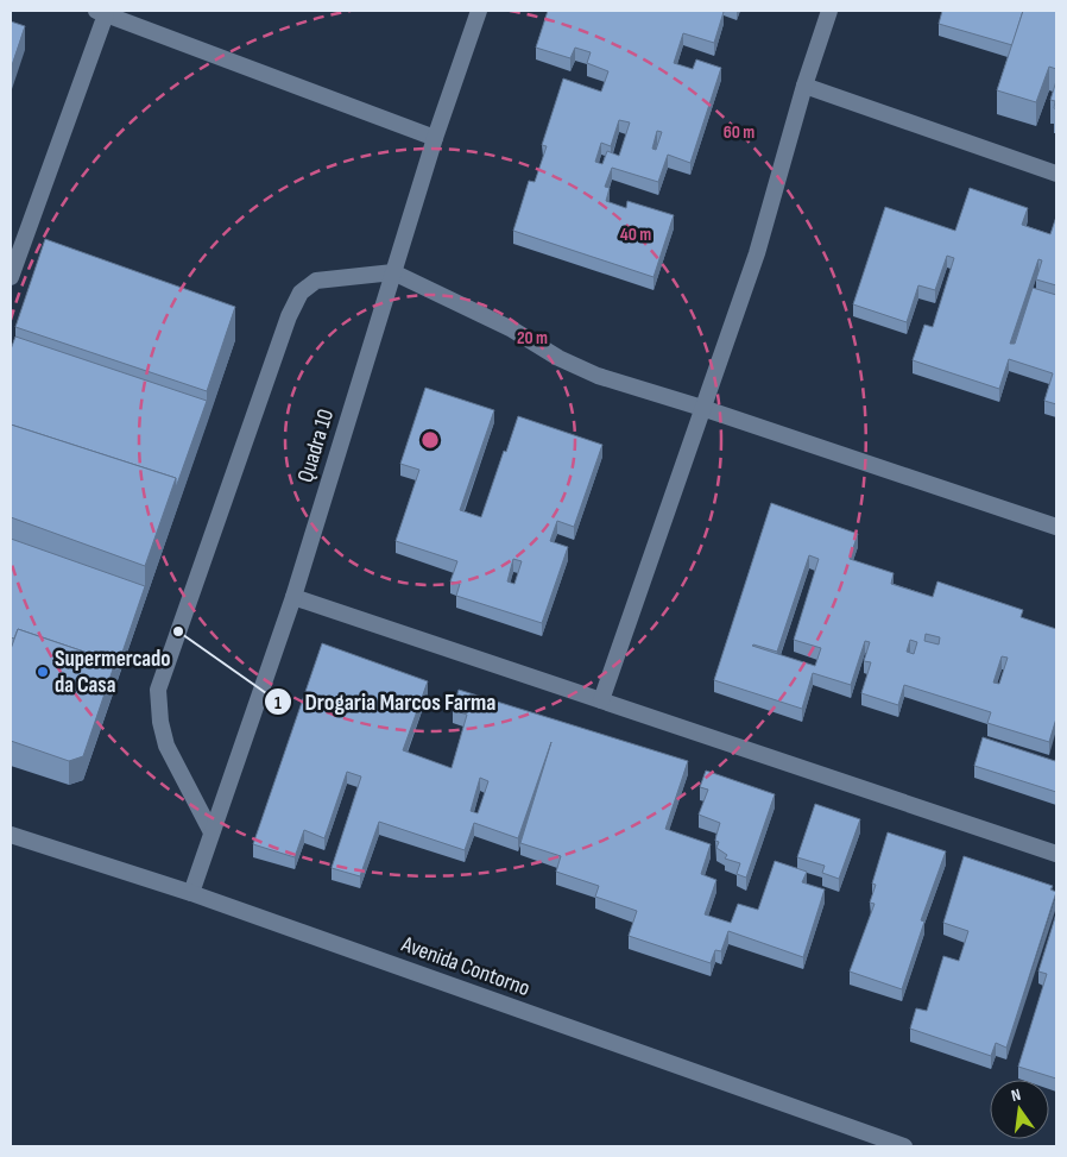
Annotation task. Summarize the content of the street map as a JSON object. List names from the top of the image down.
{
  "streets": {
    "street": ["Quadra 10", "Avenida Contorno"]
  },
  "crossings": [
    ["Quadra 10", "Avenida Contorno"]
  ],
  "places": ["Drogaria Marcos Farma", "Supermercado da Casa"],
  "north": "top",
  "rings": ["60 m", "40 m", "20 m"]
}
